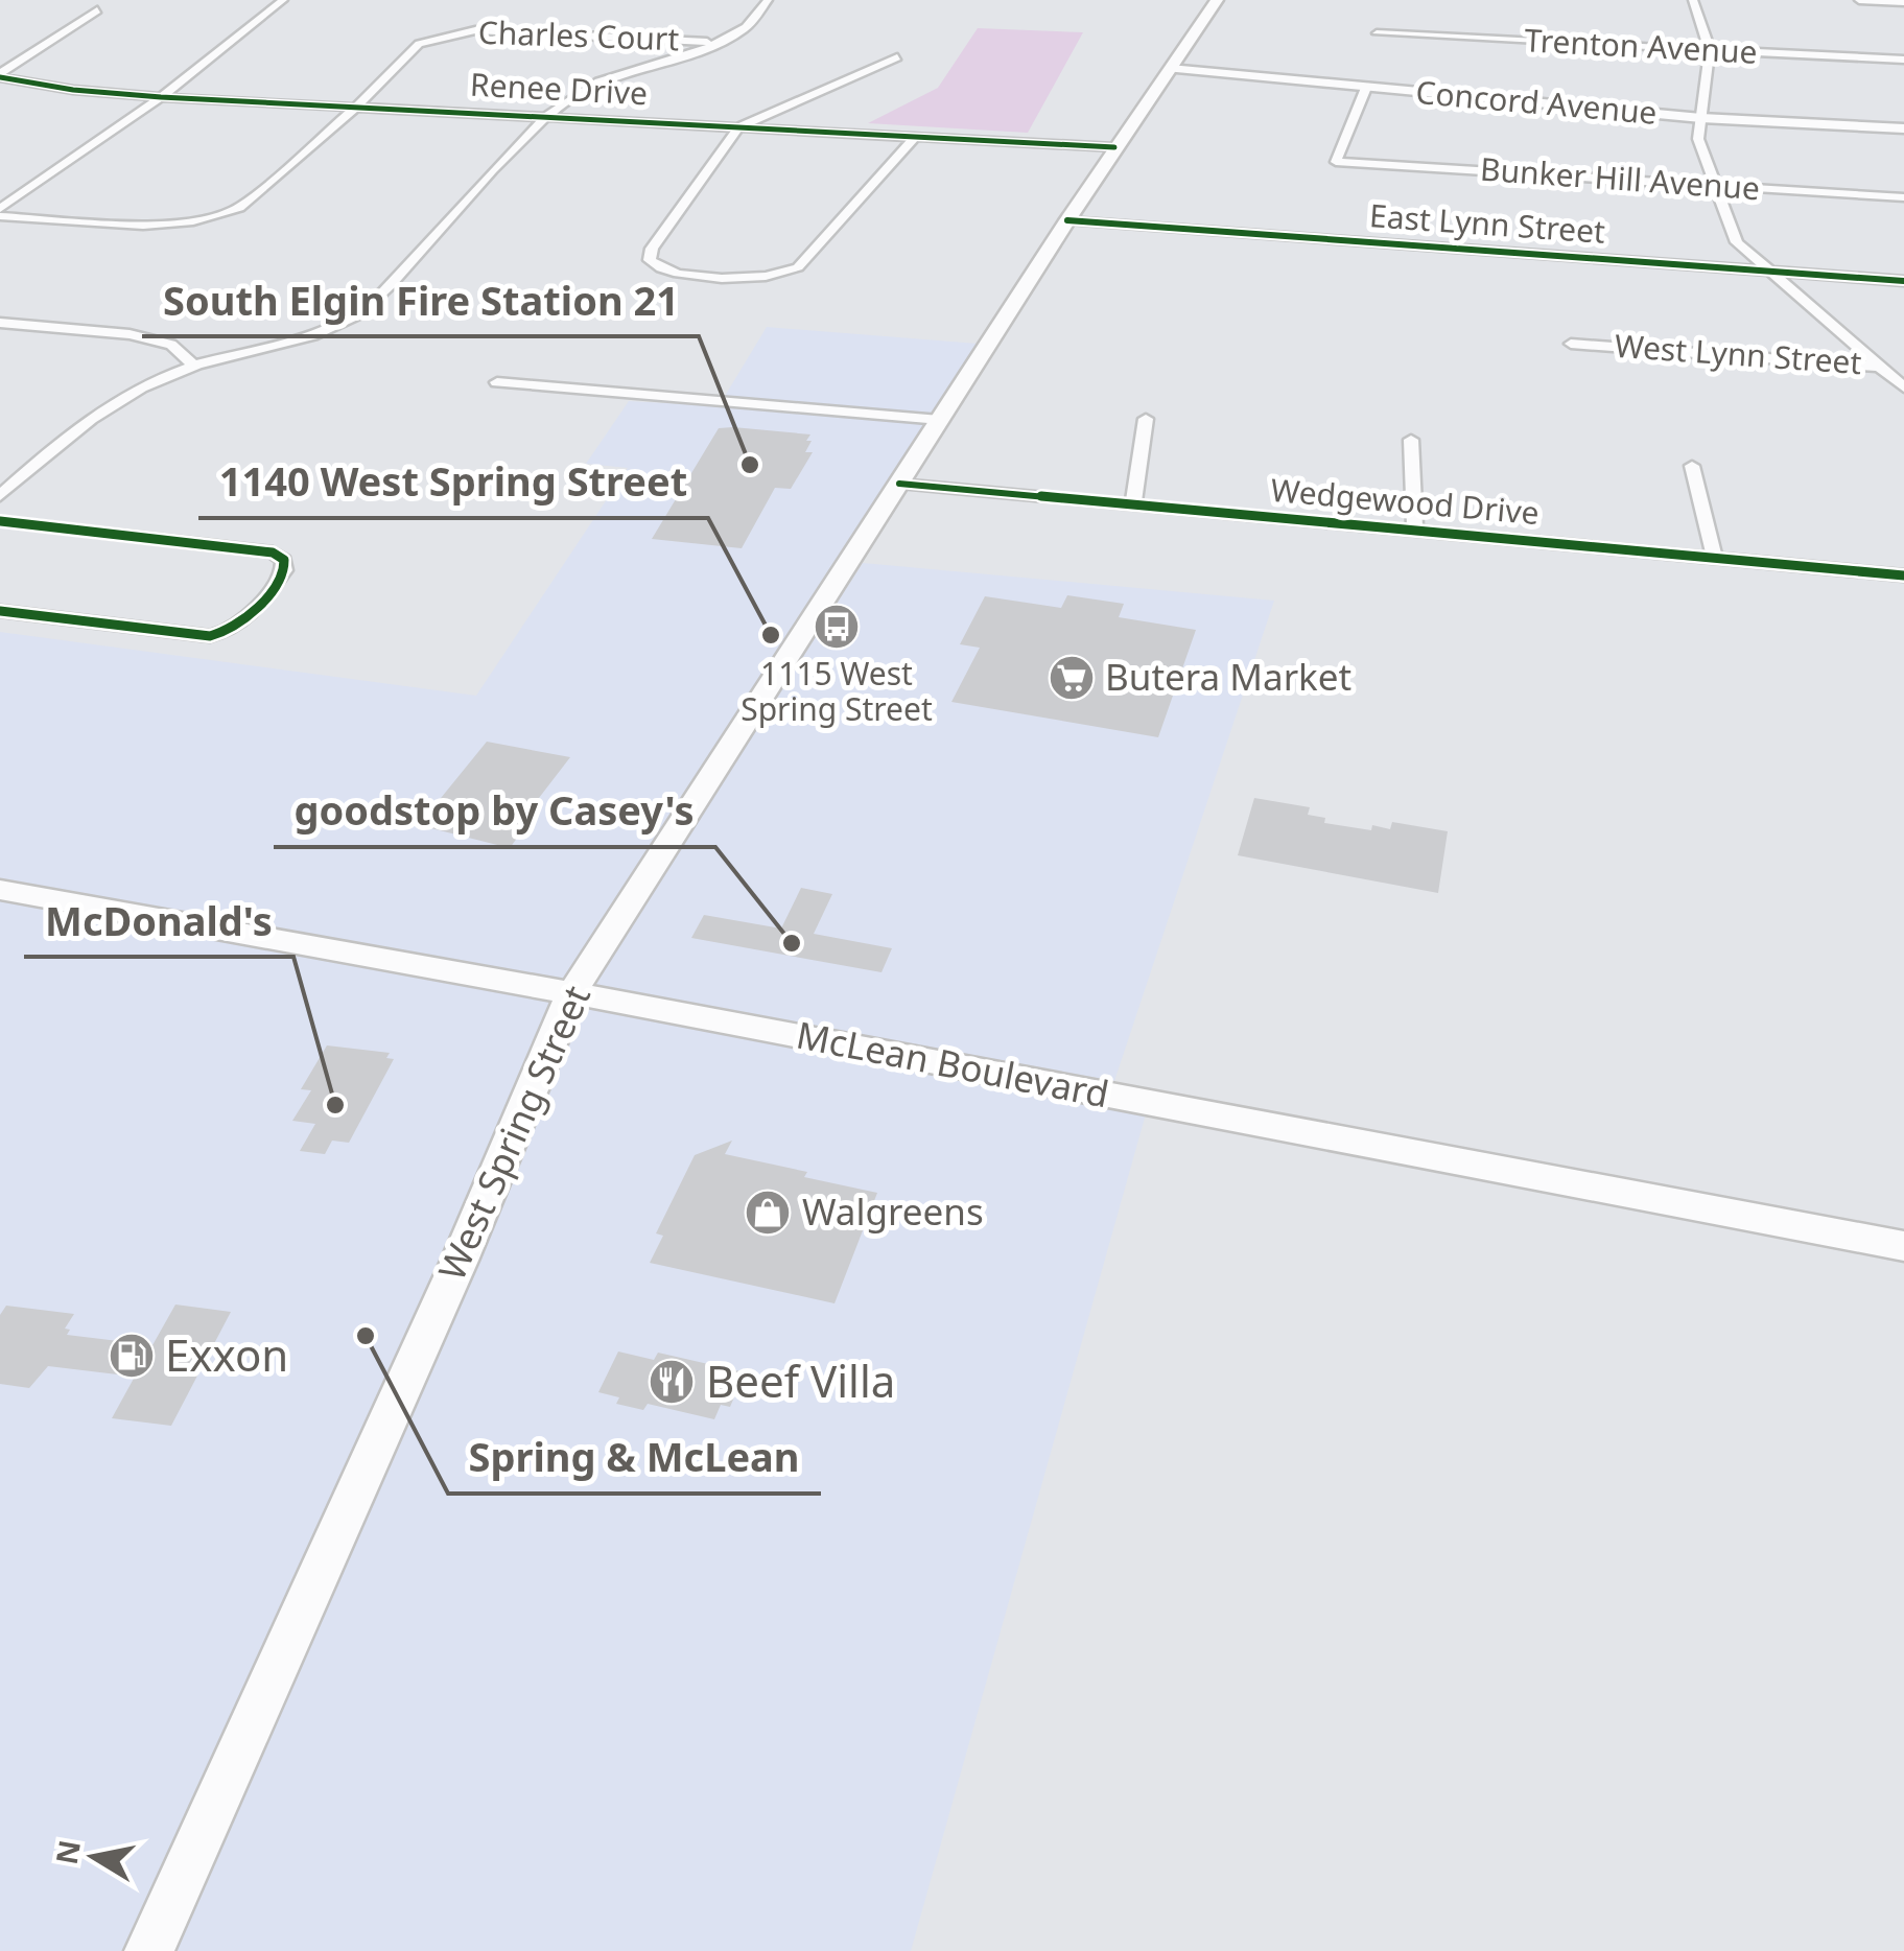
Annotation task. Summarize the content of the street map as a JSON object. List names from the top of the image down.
{
  "streets": {
    "main road": ["McLean Boulevard", "West Spring Street"],
    "street": [
      "Charles Court",
      "Trenton Avenue",
      "Renee Drive",
      "Concord Avenue",
      "Bunker Hill Avenue",
      "East Lynn Street",
      "West Lynn Street",
      "Wedgewood Drive"
    ]
  },
  "crossings": [
    ["Charles Court", "Renee Drive"],
    ["Renee Drive", "West Spring Street"],
    ["Concord Avenue", "Bunker Hill Avenue"],
    ["Concord Avenue", "West Spring Street"],
    ["East Lynn Street", "West Spring Street"],
    ["Wedgewood Drive", "West Spring Street"],
    ["McLean Boulevard", "West Spring Street"]
  ],
  "places": {
    "other": [
      "South Elgin Fire Station 21",
      "1140 West Spring Street",
      "goodstop by Casey's",
      "McDonald's",
      "Spring & McLean"
    ],
    "bus stop": ["1115 West Spring Street"],
    "supermarket": ["Butera Market"],
    "shop": ["Walgreens"],
    "fuel station": ["Exxon"],
    "restaurant": ["Beef Villa"]
  },
  "north": "left"
}
